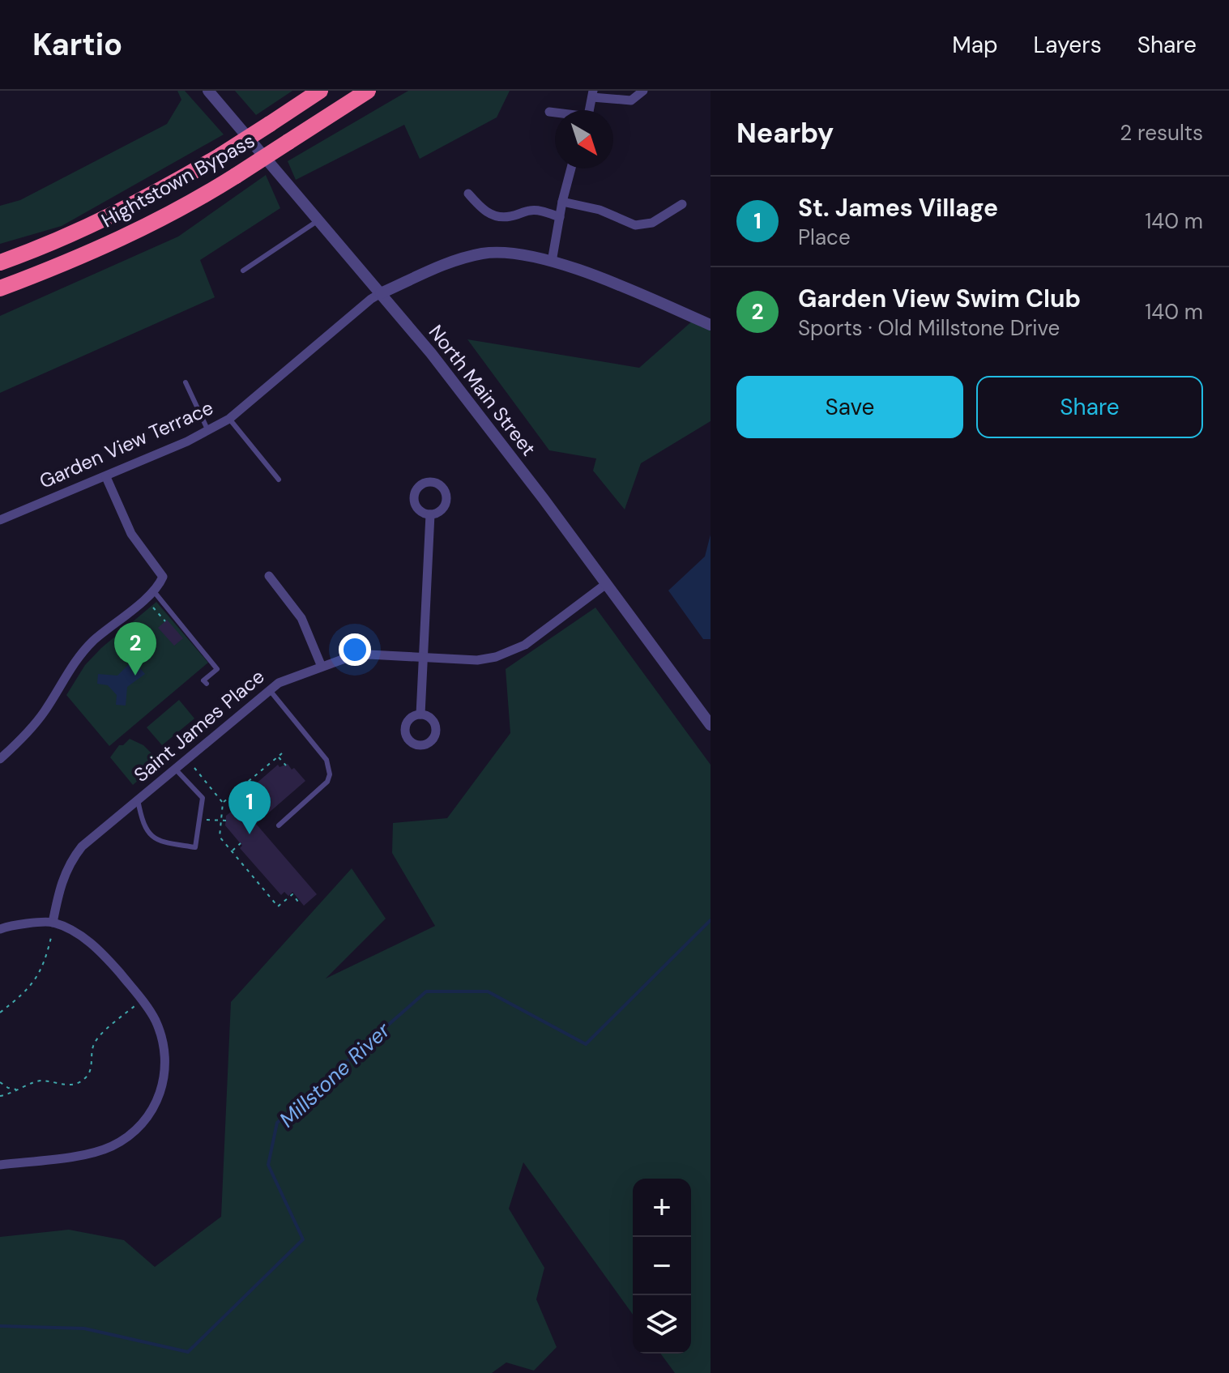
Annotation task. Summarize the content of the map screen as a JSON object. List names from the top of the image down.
{
  "streets": {
    "highway": ["Hightstown Bypass"],
    "street": ["North Main Street", "Garden View Terrace", "Saint James Place"]
  },
  "crossings": [
    ["North Main Street", "Garden View Terrace"],
    ["North Main Street", "Saint James Place"]
  ],
  "water": ["Millstone River"],
  "north": "bottom right",
  "page": {
    "header": "Kartio",
    "nav": ["Map", "Layers", "Share"],
    "heading": ["Nearby", "2 results"],
    "list": [
      {
        "mark": "1",
        "name": "St. James Village",
        "note": "Place",
        "value": "140 m"
      },
      {
        "mark": "2",
        "name": "Garden View Swim Club",
        "note": "Sports · Old Millstone Drive",
        "value": "140 m"
      }
    ],
    "buttons": ["Save", "Share"],
    "pins": ["2", "1"],
    "map_buttons": ["+", "−"]
  }
}
